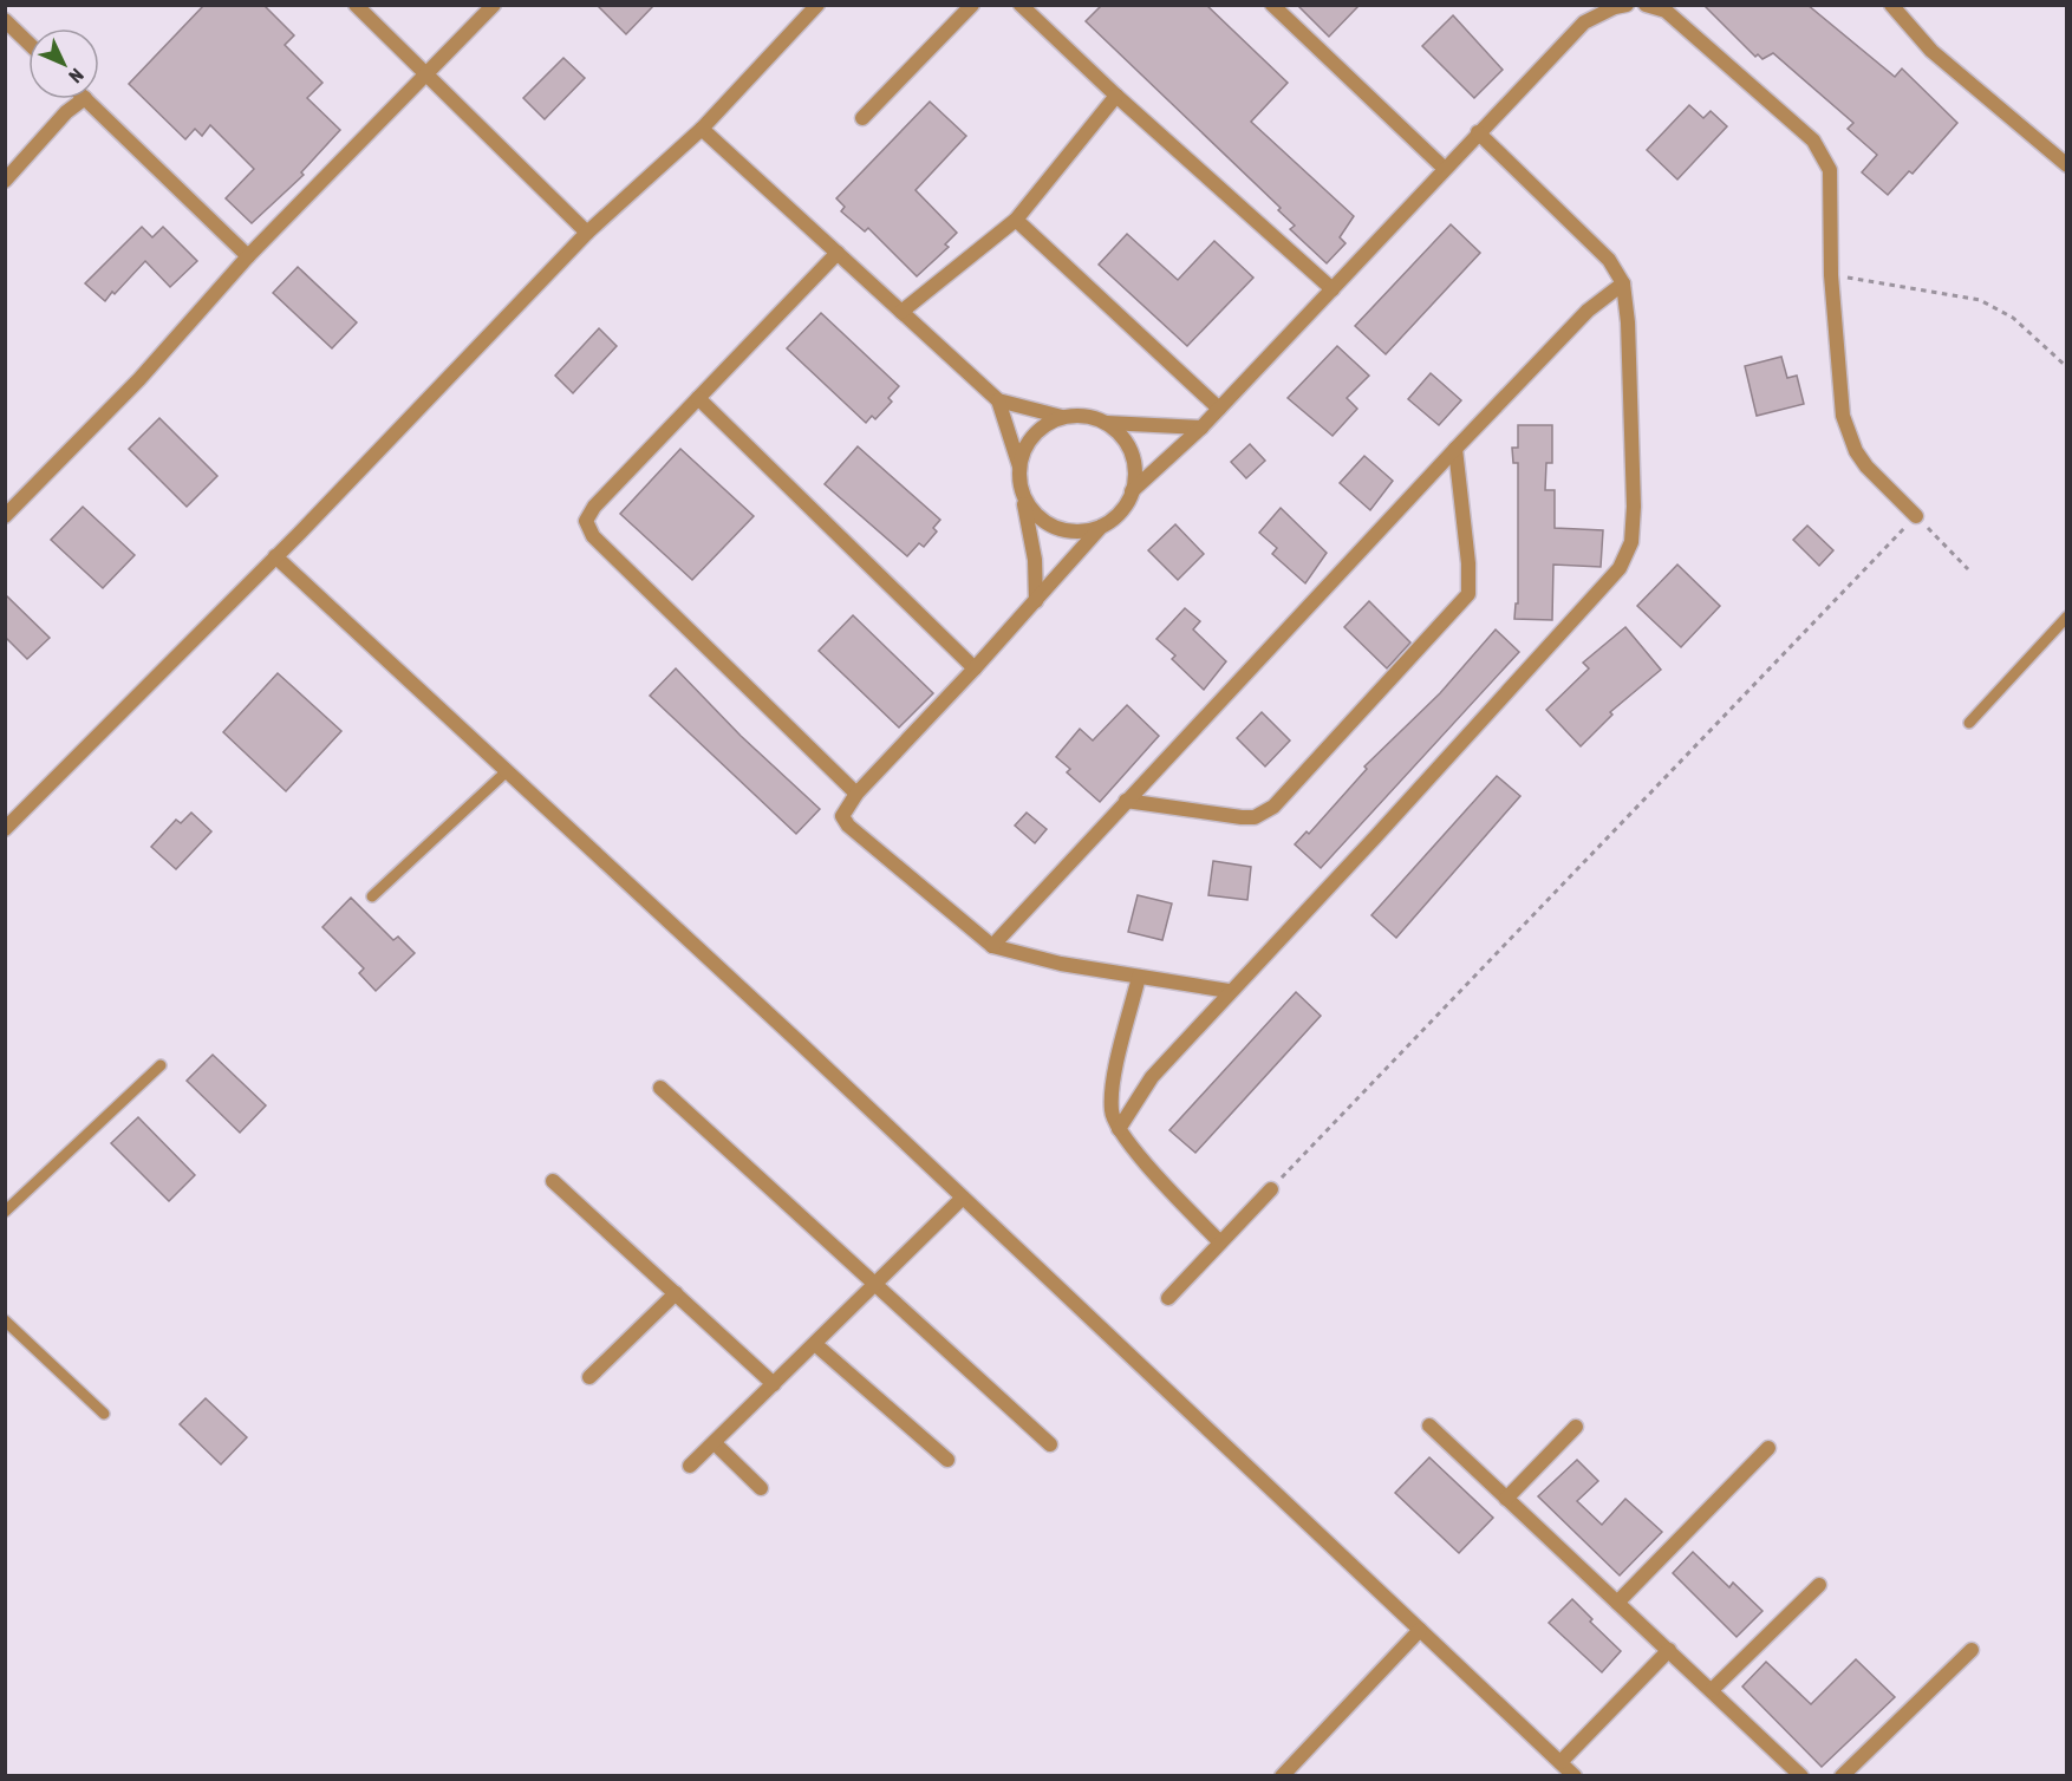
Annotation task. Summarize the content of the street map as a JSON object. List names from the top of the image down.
{
  "north": "bottom right"
}
